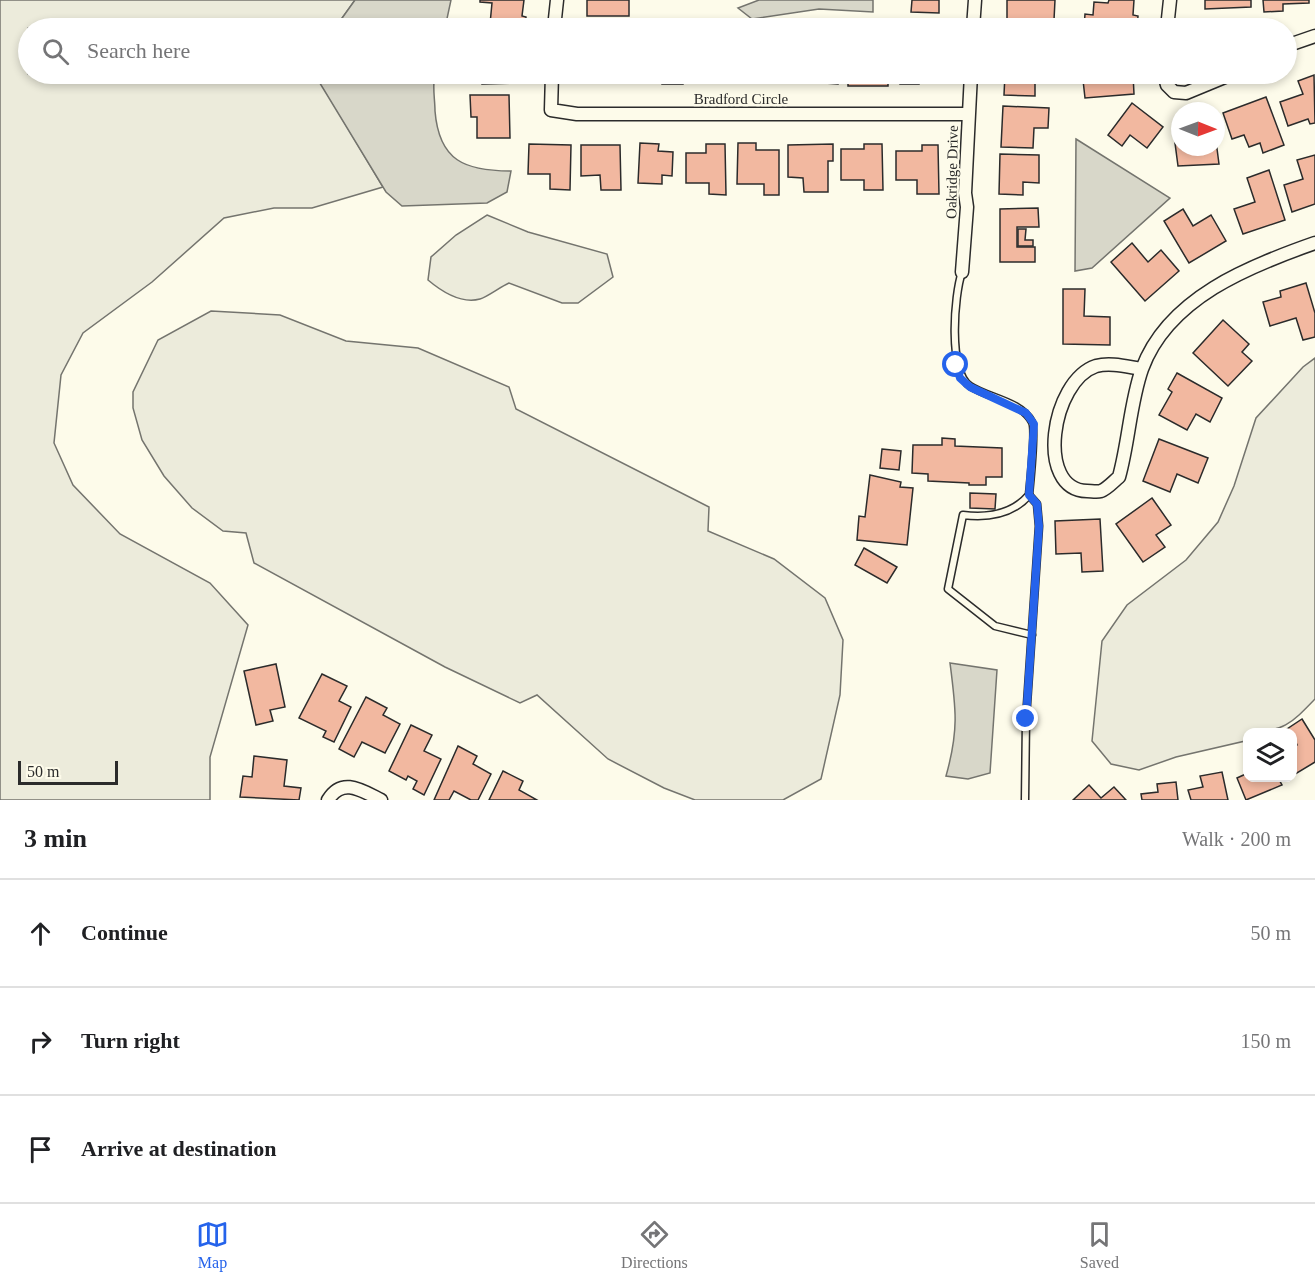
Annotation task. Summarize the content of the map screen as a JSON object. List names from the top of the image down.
{
  "streets": {
    "street": ["Bradford Circle", "Oakridge Drive"]
  },
  "crossings": [
    ["Bradford Circle", "Oakridge Drive"]
  ],
  "scale_bar": "50 m",
  "north": "right",
  "page": {
    "search": "Search here",
    "scale": "50 m",
    "heading": ["3 min", "Walk · 200 m"],
    "list": [
      ["Continue", "50 m"],
      ["Turn right", "150 m"],
      "Arrive at destination"
    ],
    "nav": ["Map", "Directions", "Saved"]
  }
}
